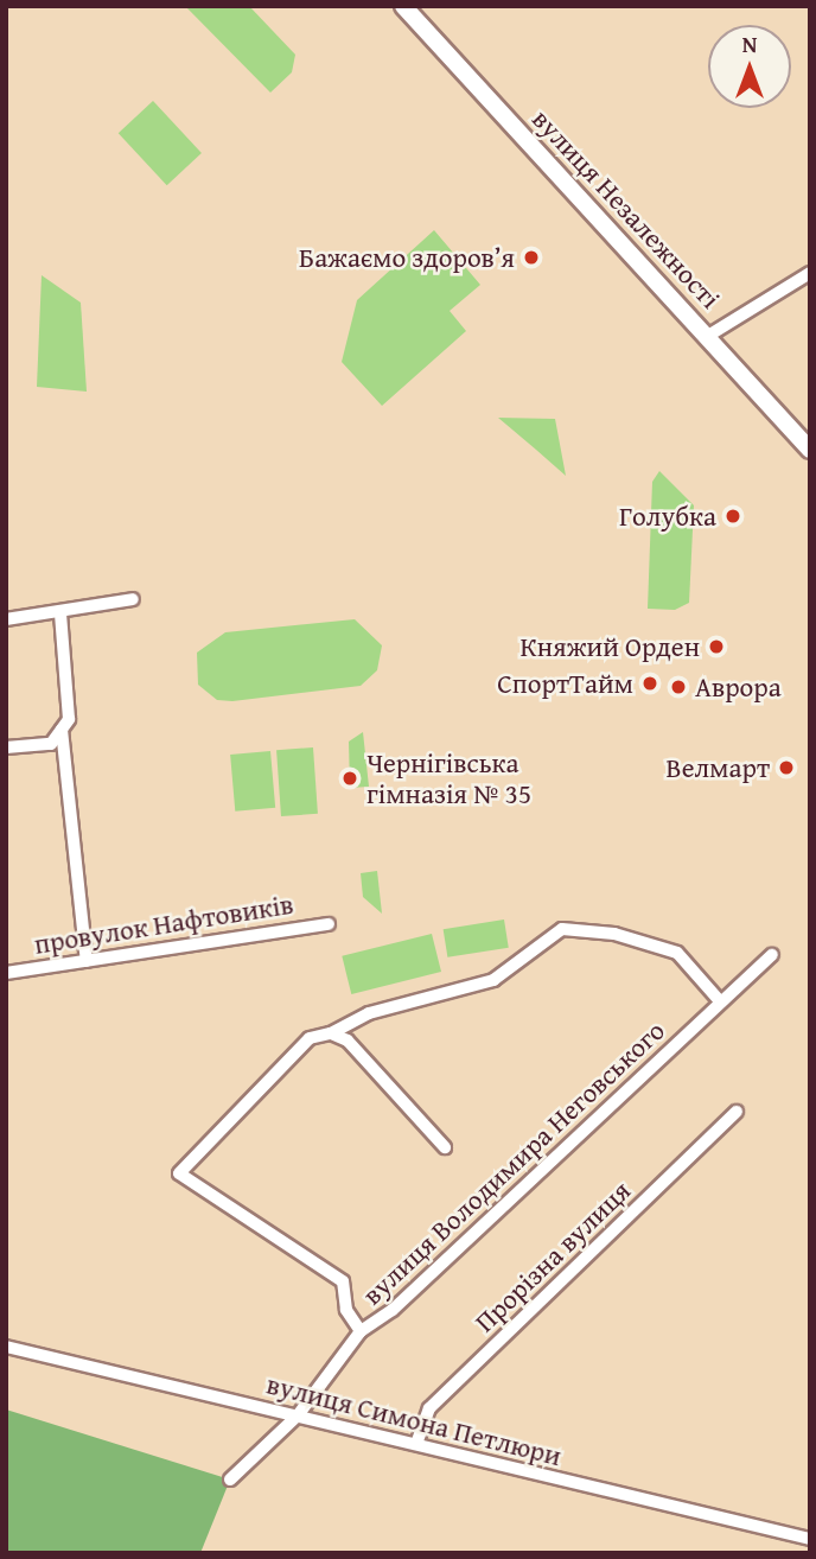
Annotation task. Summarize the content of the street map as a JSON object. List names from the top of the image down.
{
  "streets": {
    "street": [
      "вулиця Незалежності",
      "провулок Нафтовиків",
      "вулиця Володимира Неговського",
      "Прорізна вулиця",
      "вулиця Симона Петлюри"
    ]
  },
  "crossings": [
    ["вулиця Володимира Неговського", "вулиця Симона Петлюри"],
    ["Прорізна вулиця", "вулиця Симона Петлюри"]
  ],
  "places": [
    "Бажаємо здоров’я",
    "Голубка",
    "Княжий Орден",
    "СпортТайм",
    "Аврора",
    "Велмарт",
    "Чернігівська гімназія № 35"
  ],
  "north": "top"
}
